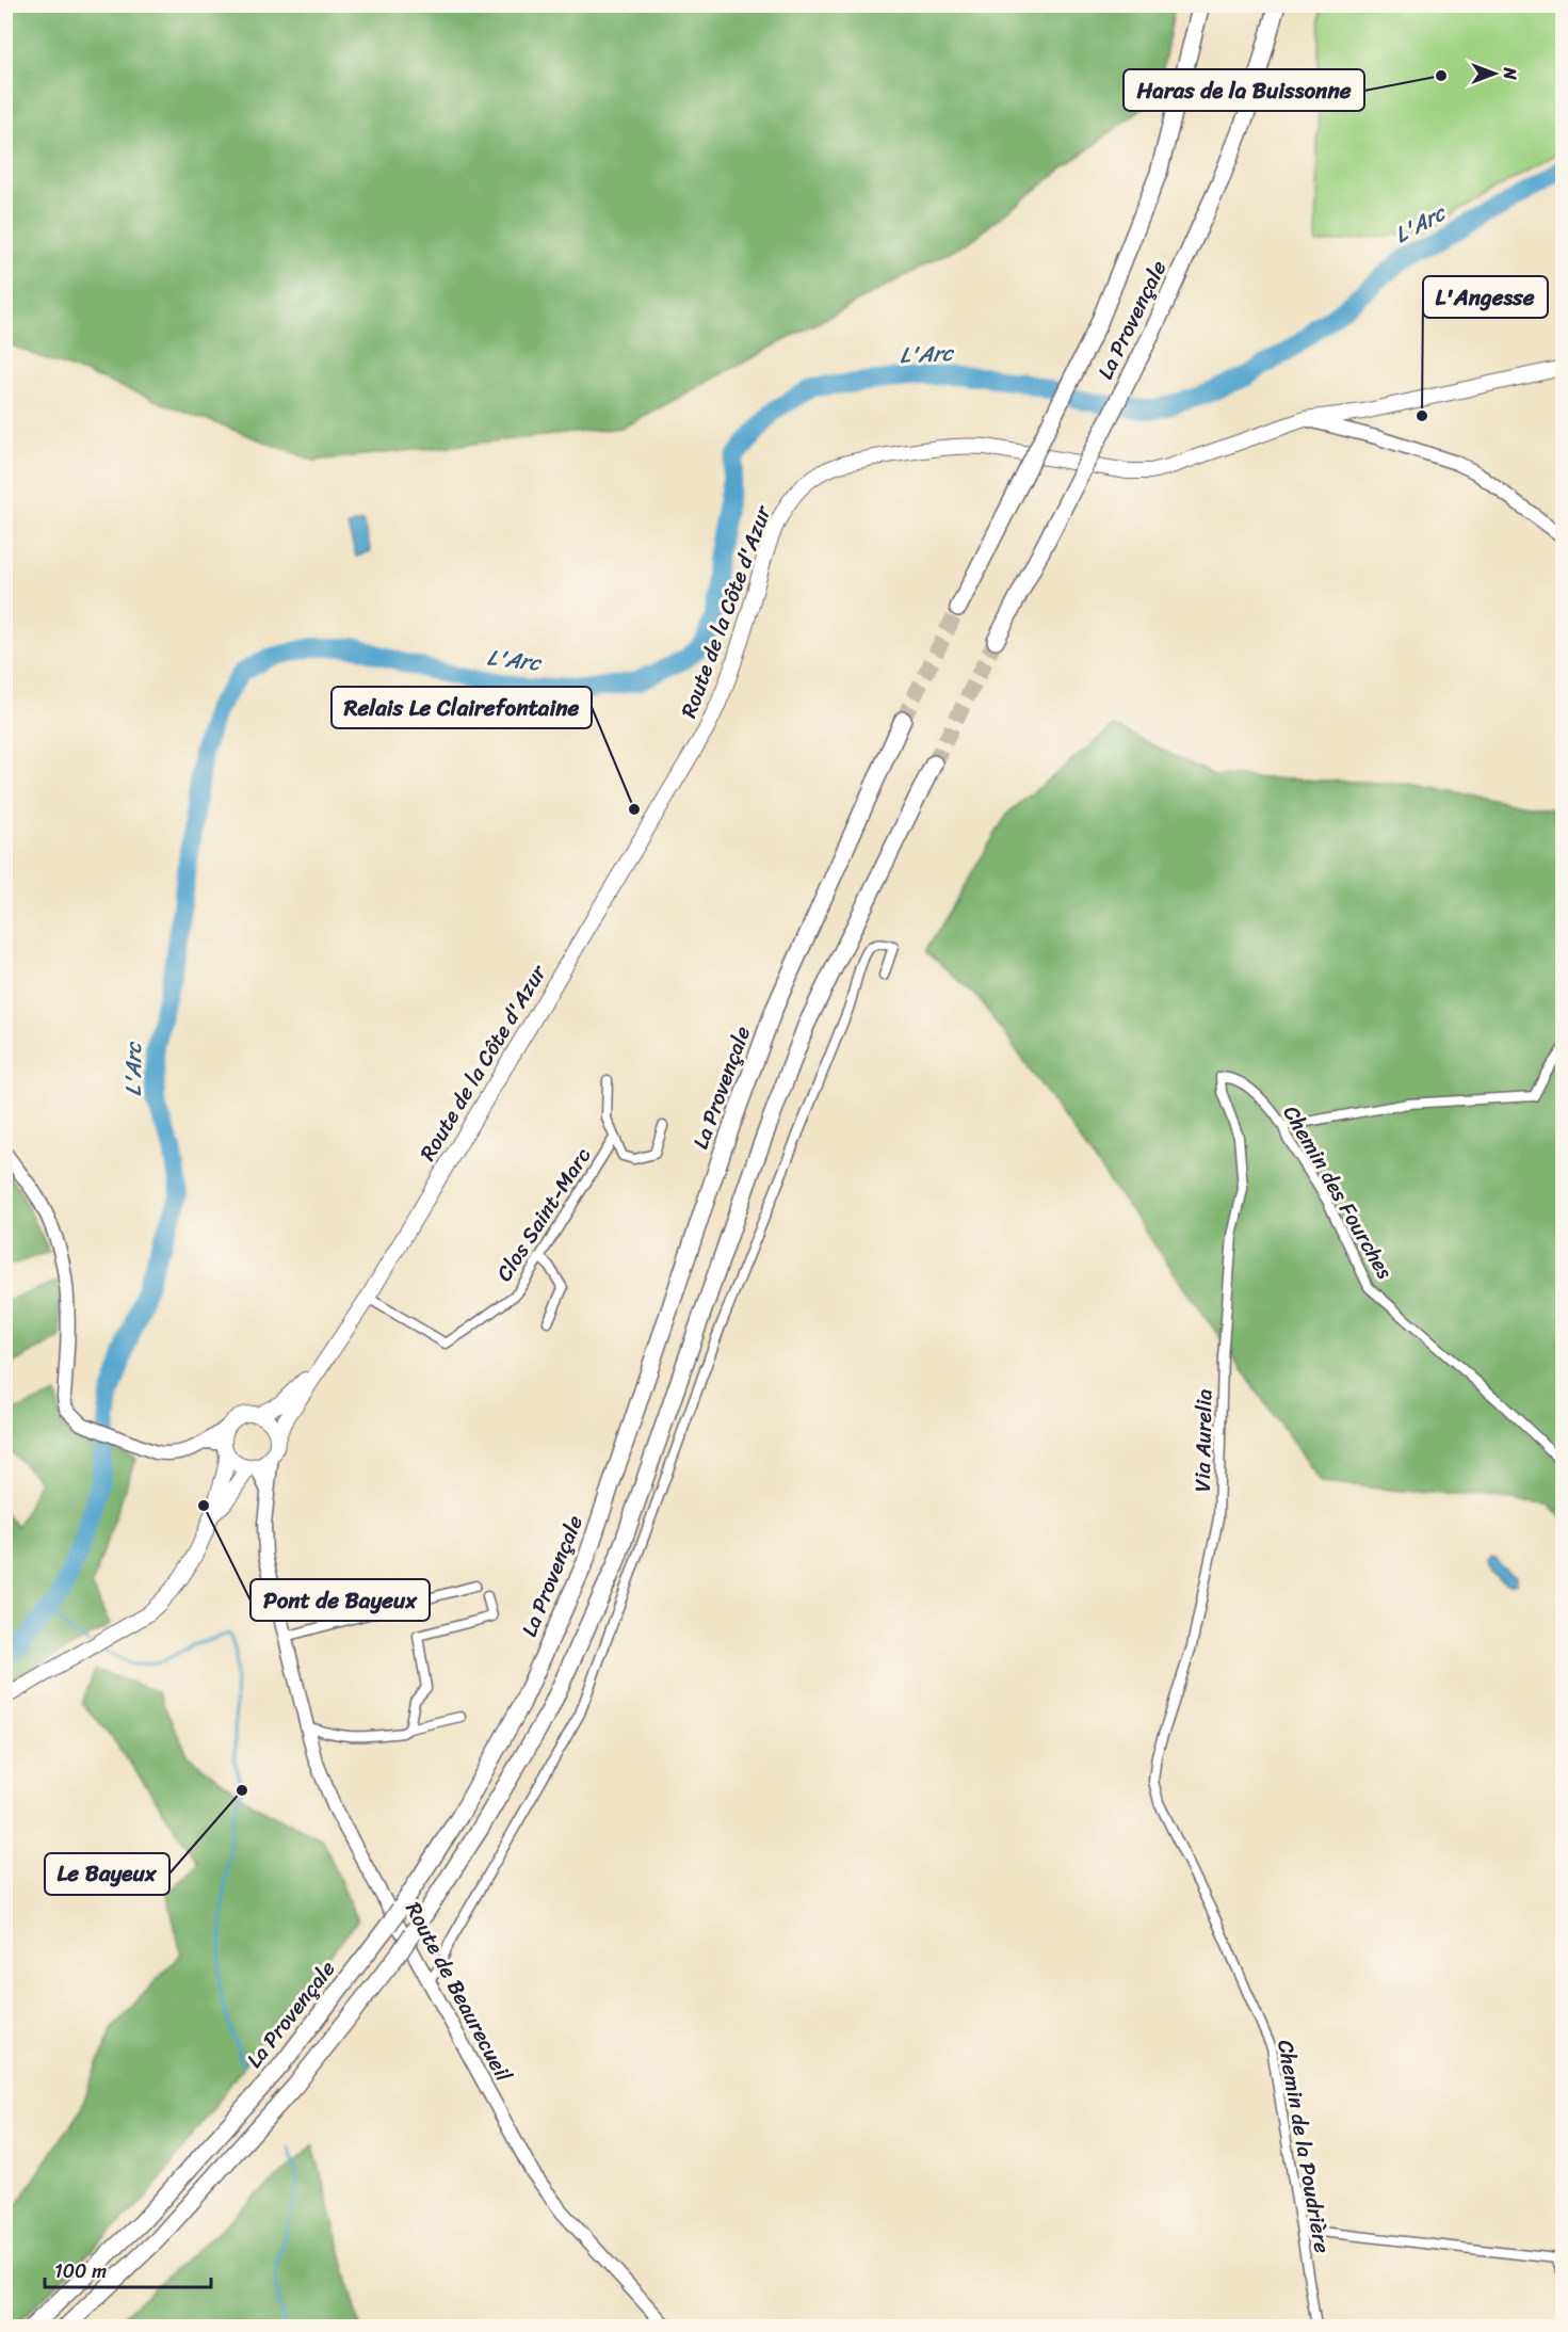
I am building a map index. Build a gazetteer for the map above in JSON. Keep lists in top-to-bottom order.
{
  "streets": {
    "highway": ["La Provençale"],
    "main road": ["Route de la Côte d'Azur"],
    "street": [
      "Chemin des Fourches",
      "Clos Saint-Marc",
      "Via Aurelia",
      "Route de Beaurecueil",
      "Chemin de la Poudrière"
    ]
  },
  "crossings": [
    ["Route de la Côte d'Azur", "Clos Saint-Marc"],
    ["Route de la Côte d'Azur", "Route de Beaurecueil"],
    ["Chemin des Fourches", "Via Aurelia"],
    ["Via Aurelia", "Chemin de la Poudrière"]
  ],
  "water": ["L'Arc"],
  "places": [
    "Haras de la Buissonne",
    "L'Angesse",
    "Relais Le Clairefontaine",
    "Pont de Bayeux",
    "Le Bayeux"
  ],
  "scale_bar": "100 m",
  "north": "right"
}
